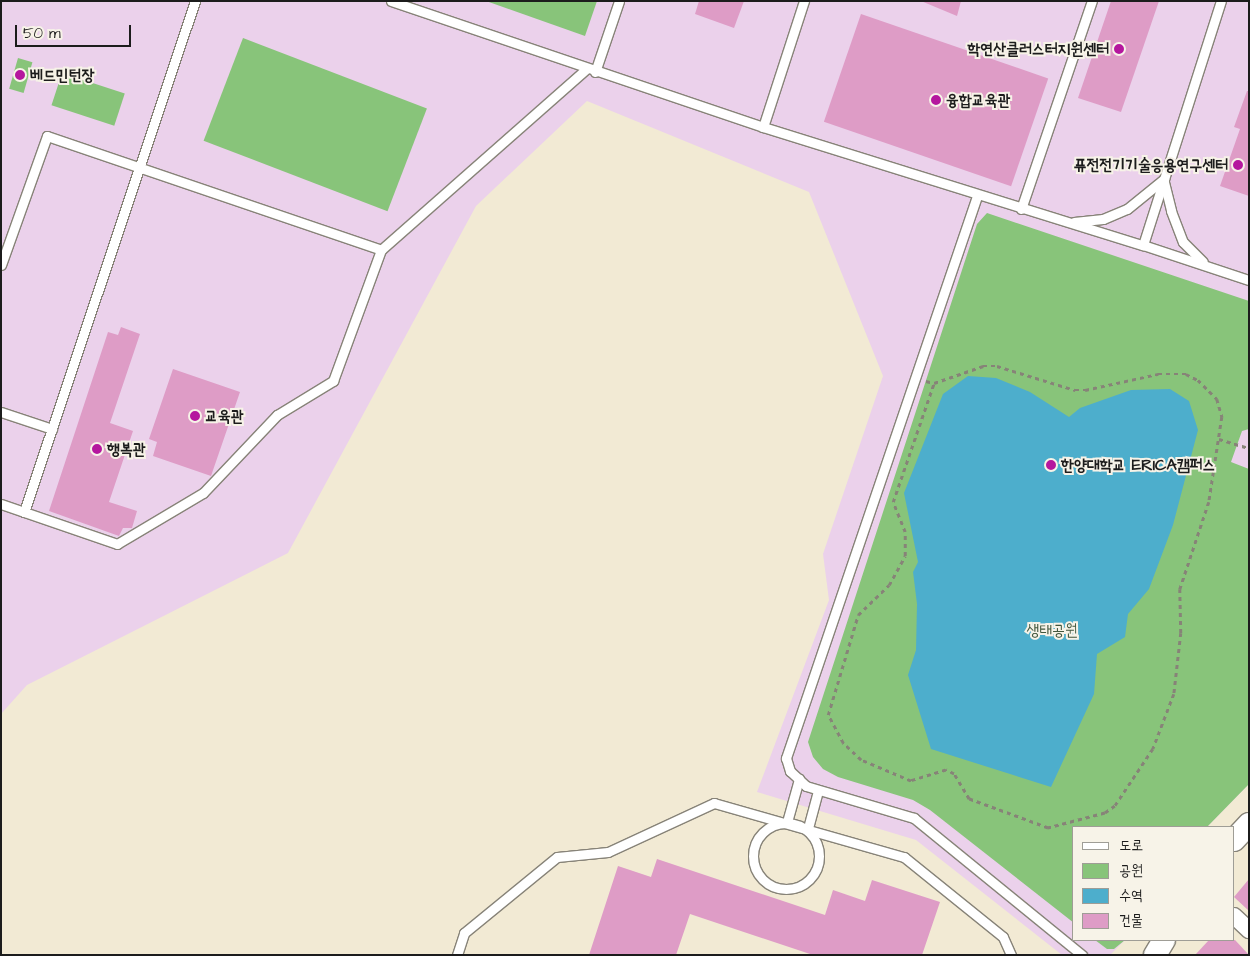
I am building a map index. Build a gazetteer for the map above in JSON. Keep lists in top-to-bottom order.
{
  "parks": ["생태공원"],
  "places": [
    "학연산클러스터지원센터",
    "베드민턴장",
    "융합교육관",
    "퓨전전기기술응용연구센터",
    "교육관",
    "행복관",
    "한양대학교 ERICA캠퍼스"
  ],
  "legend": [
    "도로",
    "공원",
    "수역",
    "건물"
  ],
  "scale_bar": "50 m"
}
